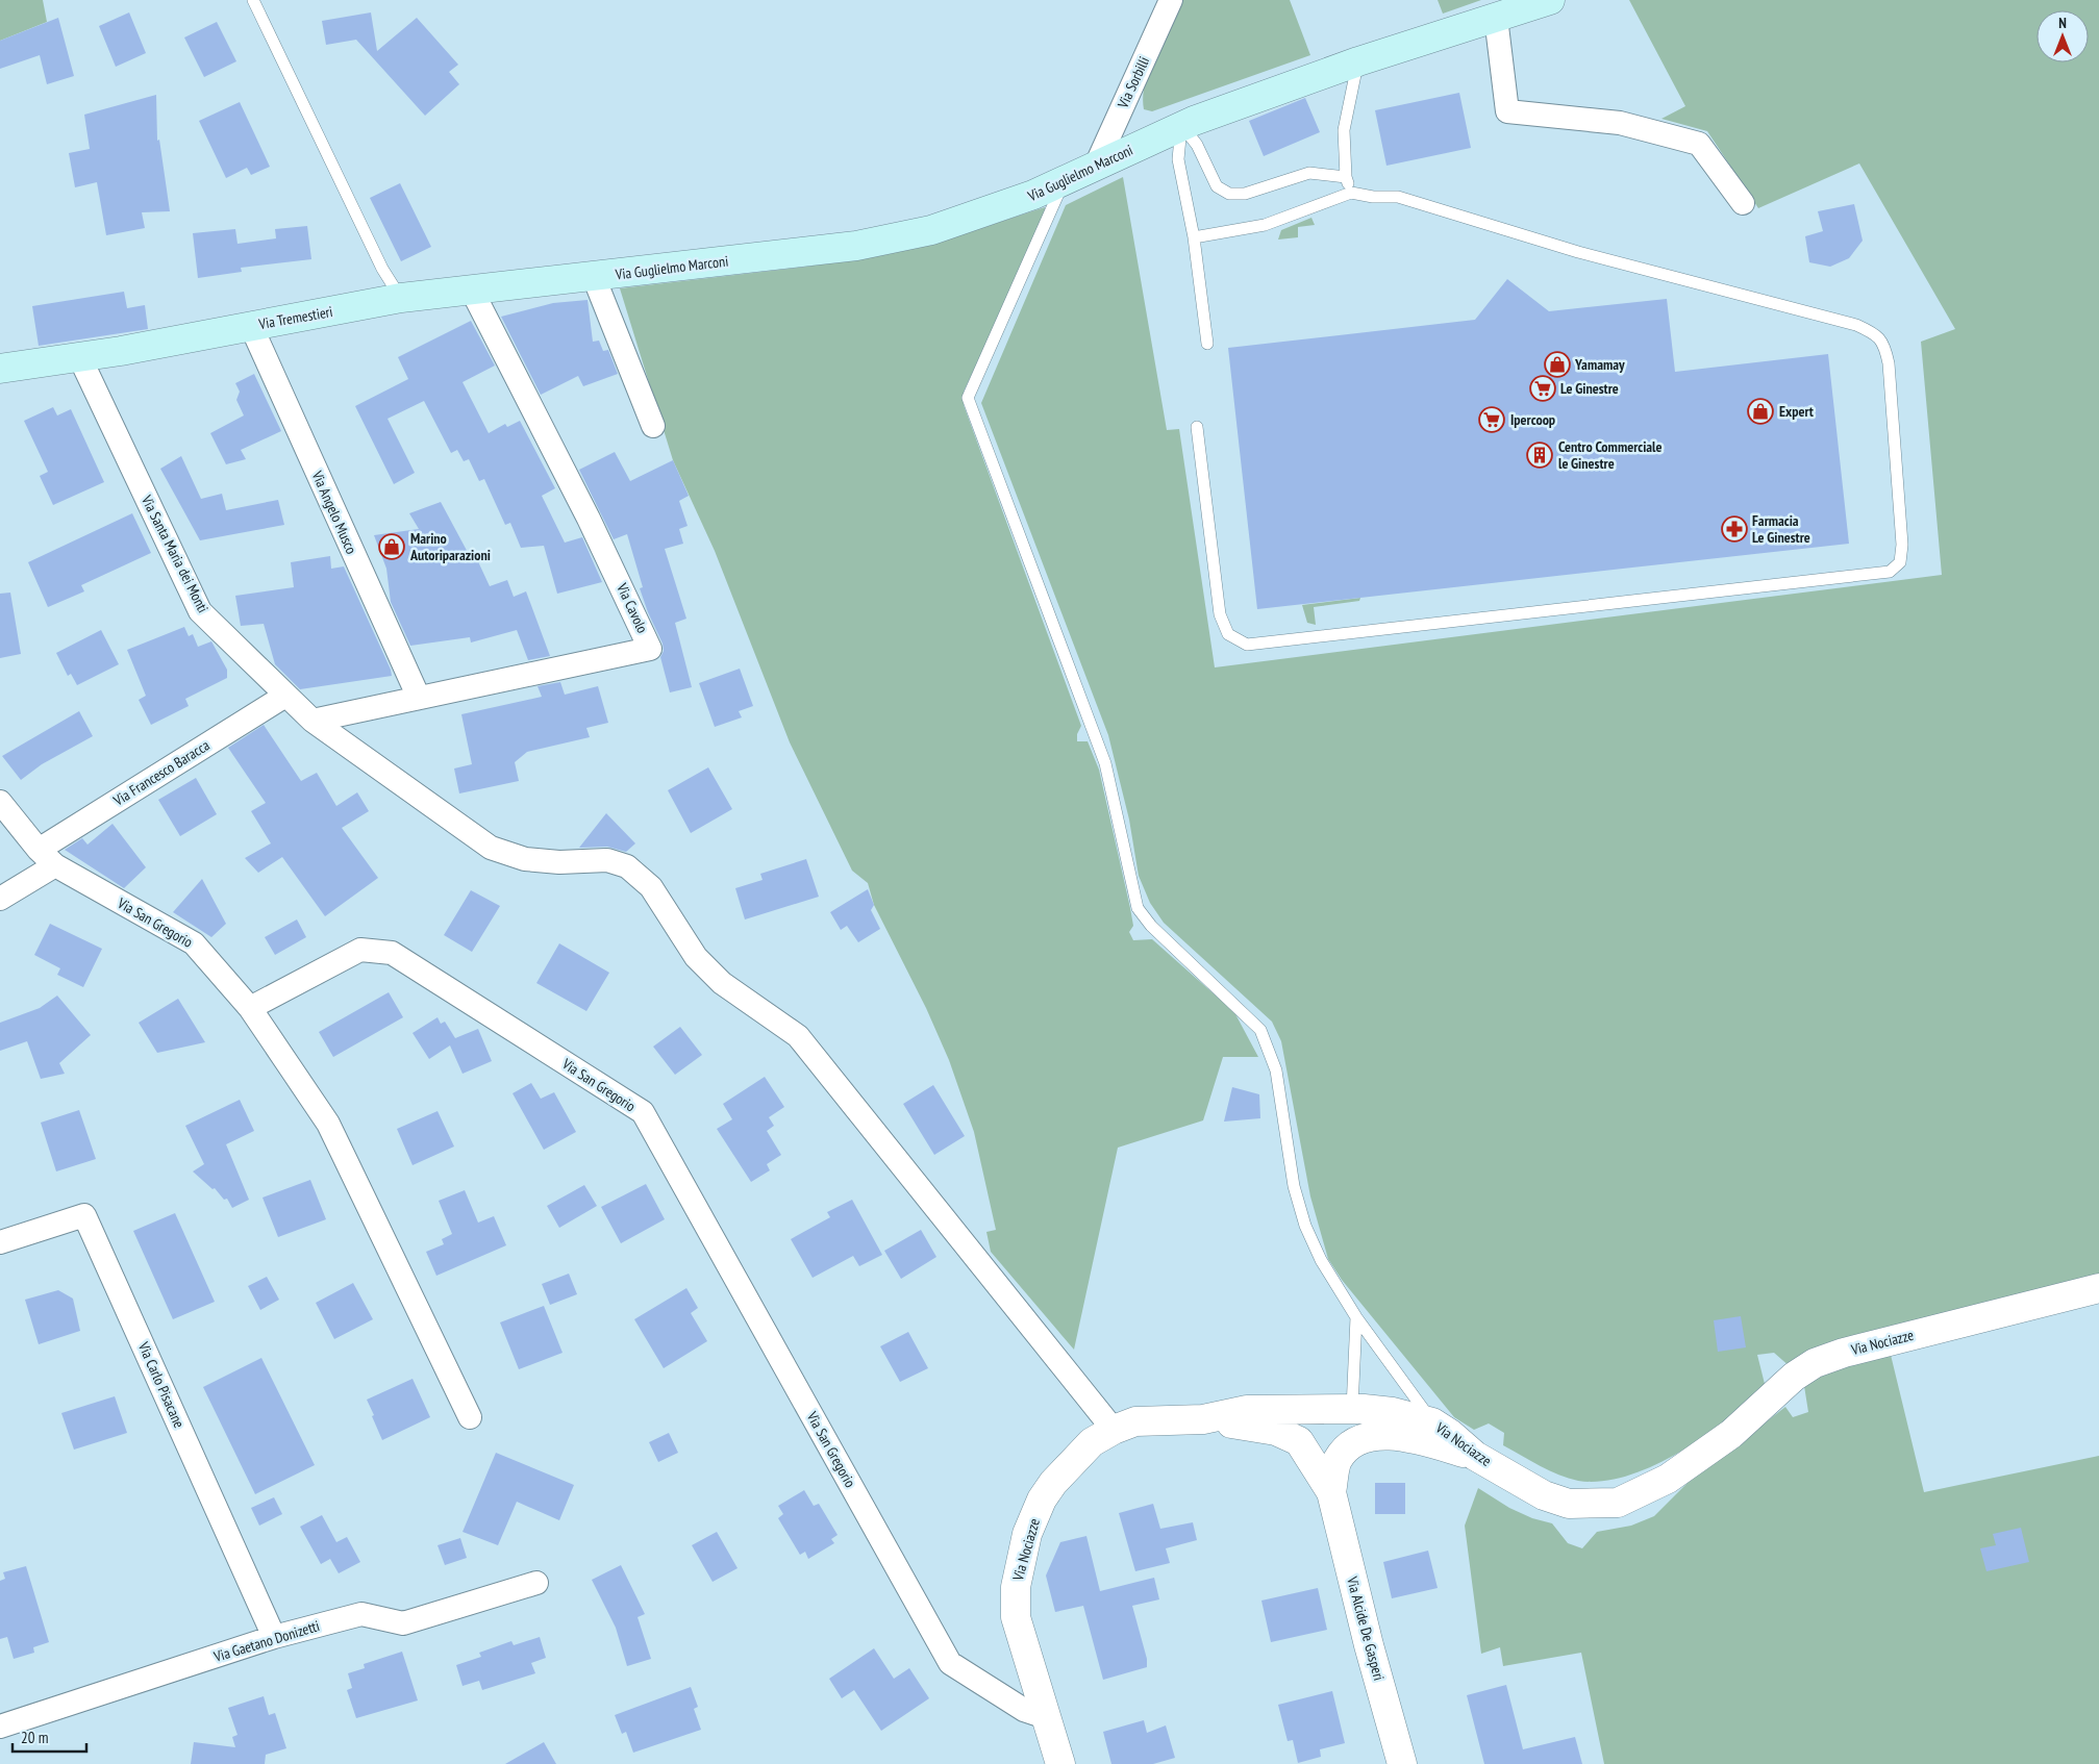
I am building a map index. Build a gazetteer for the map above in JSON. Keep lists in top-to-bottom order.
{
  "streets": {
    "main road": ["Via Guglielmo Marconi", "Via Tremestieri"],
    "street": [
      "Via Sorbilli",
      "Via Angelo Musco",
      "Via Santa Maria dei Monti",
      "Via Cavolo",
      "Via Francesco Baracca",
      "Via San Gregorio",
      "Via Nociazze",
      "Via Carlo Pisacane",
      "Via Alcide De Gasperi",
      "Via Gaetano Donizetti"
    ]
  },
  "crossings": [
    ["Via Sorbilli", "Via Guglielmo Marconi"],
    ["Via Guglielmo Marconi", "Via Tremestieri"],
    ["Via Tremestieri", "Via Angelo Musco"],
    ["Via Tremestieri", "Via Santa Maria dei Monti"],
    ["Via Tremestieri", "Via Cavolo"],
    ["Via Angelo Musco", "Via Cavolo"],
    ["Via Santa Maria dei Monti", "Via Cavolo"],
    ["Via Santa Maria dei Monti", "Via Francesco Baracca"],
    ["Via Santa Maria dei Monti", "Via Nociazze"],
    ["Via Francesco Baracca", "Via San Gregorio"],
    ["Via San Gregorio", "Via Nociazze"],
    ["Via Carlo Pisacane", "Via Gaetano Donizetti"]
  ],
  "places": {
    "shop": ["Yamamay", "Expert", "Marino Autoriparazioni"],
    "supermarket": ["Le Ginestre", "Ipercoop"],
    "building": ["Centro Commerciale le Ginestre"],
    "pharmacy": ["Farmacia Le Ginestre"]
  },
  "scale_bar": "20 m",
  "north": "top"
}
